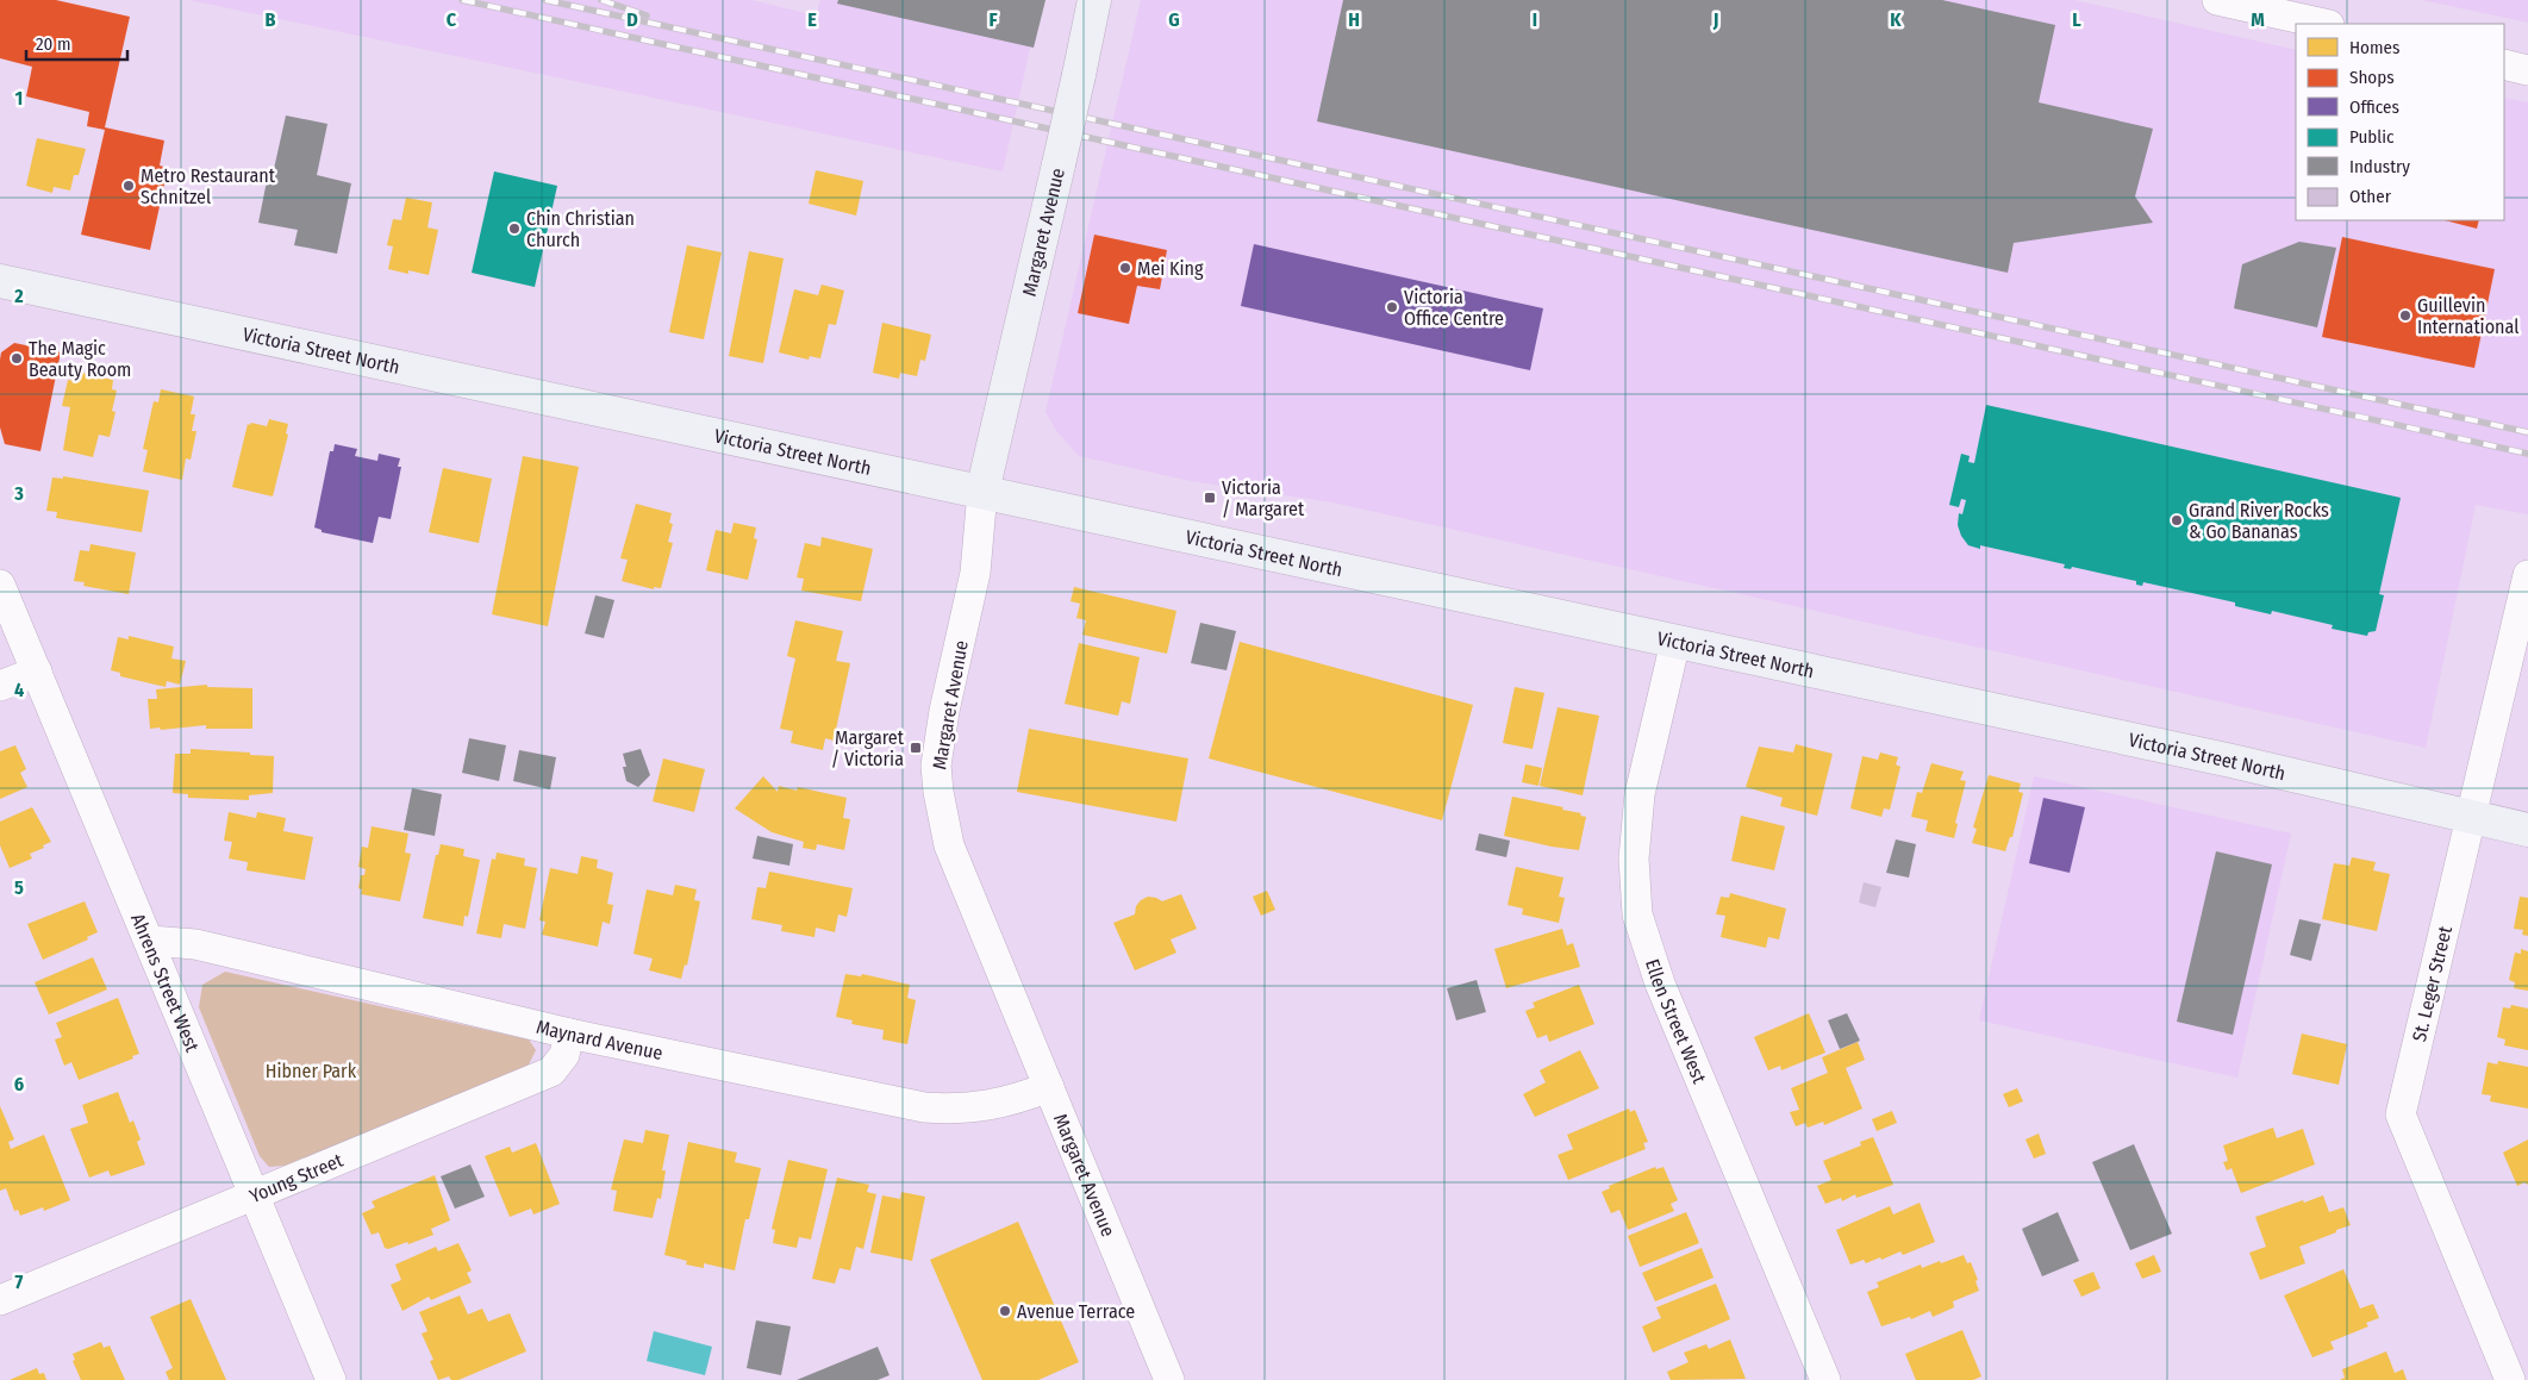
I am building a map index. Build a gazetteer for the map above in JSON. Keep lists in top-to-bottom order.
{
  "streets": {
    "main road": ["Margaret Avenue", "Victoria Street North"],
    "street": [
      "Ahrens Street West",
      "St. Leger Street",
      "Ellen Street West",
      "Maynard Avenue",
      "Young Street"
    ]
  },
  "crossings": [
    ["Margaret Avenue", "Victoria Street North"],
    ["Margaret Avenue", "Maynard Avenue"],
    ["Victoria Street North", "St. Leger Street"],
    ["Victoria Street North", "Ellen Street West"],
    ["Ahrens Street West", "Maynard Avenue"],
    ["Ahrens Street West", "Young Street"],
    ["Maynard Avenue", "Young Street"]
  ],
  "parks": ["Hibner Park"],
  "places": {
    "other": [
      "Metro Restaurant Schnitzel",
      "Chin Christian Church",
      "Mei King",
      "Victoria Office Centre",
      "Guillevin International",
      "The Magic Beauty Room",
      "Grand River Rocks & Go Bananas",
      "Avenue Terrace"
    ],
    "transit": ["Victoria / Margaret", "Margaret / Victoria"]
  },
  "legend": [
    "Homes",
    "Shops",
    "Offices",
    "Public",
    "Industry",
    "Other"
  ],
  "scale_bar": "20 m",
  "grid": {
    "columns": [
      "B",
      "C",
      "D",
      "E",
      "F",
      "G",
      "H",
      "I",
      "J",
      "K",
      "L",
      "M"
    ],
    "rows": [
      "1",
      "2",
      "3",
      "4",
      "5",
      "6",
      "7"
    ]
  }
}
